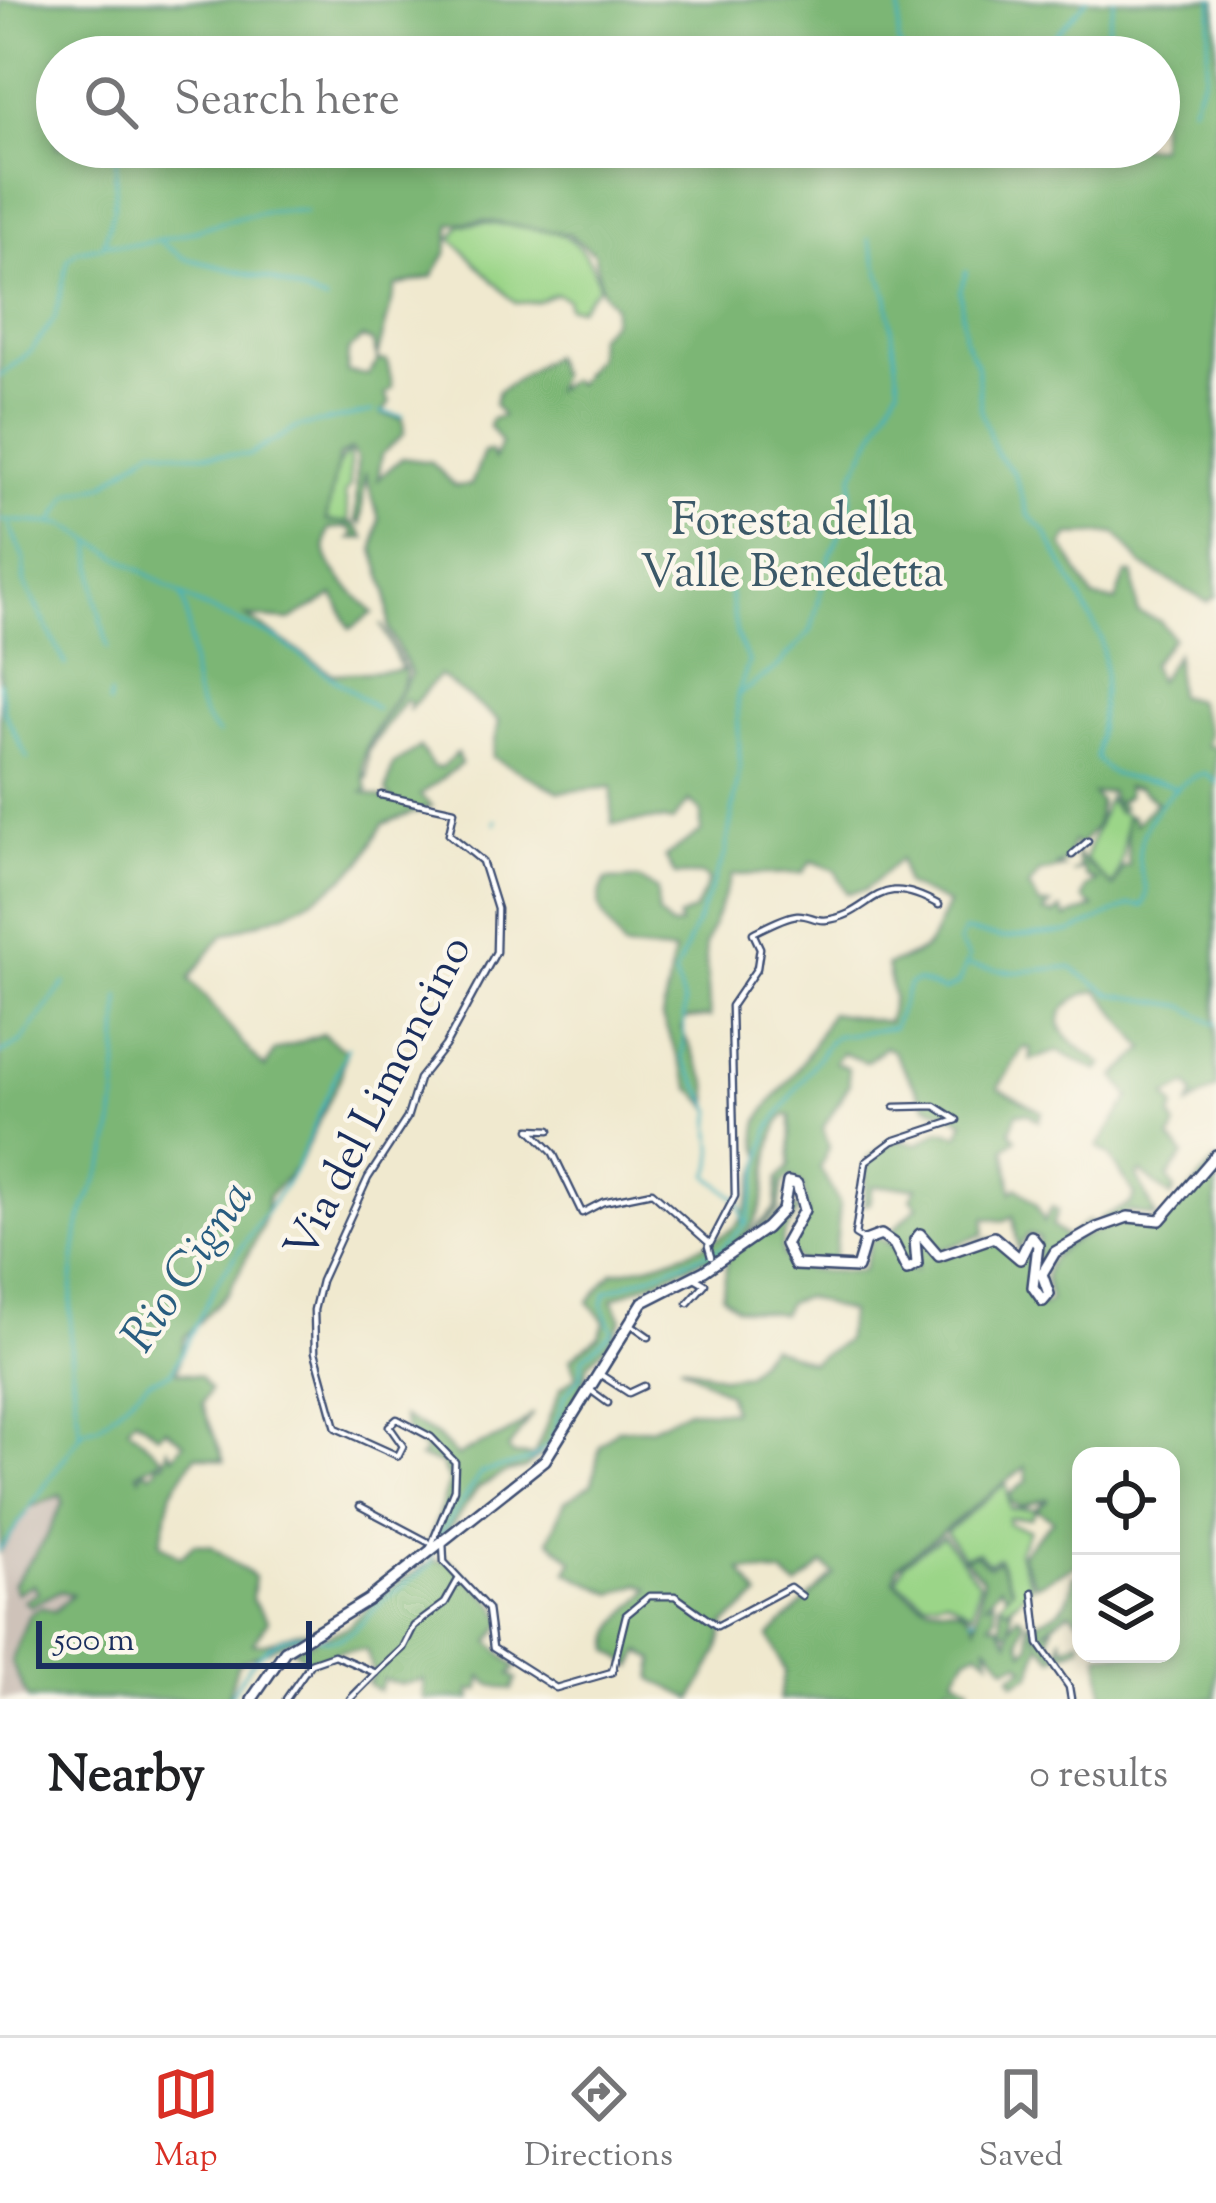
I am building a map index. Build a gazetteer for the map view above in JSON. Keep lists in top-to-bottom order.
{
  "streets": {
    "street": ["Via del Limoncino"]
  },
  "water": ["Rio Cigna"],
  "parks": ["Foresta della Valle Benedetta"],
  "scale_bar": "500 m",
  "page": {
    "search": "Search here",
    "scale": "500 m",
    "heading": ["Nearby", "0 results"],
    "nav": ["Map", "Directions", "Saved"]
  }
}
